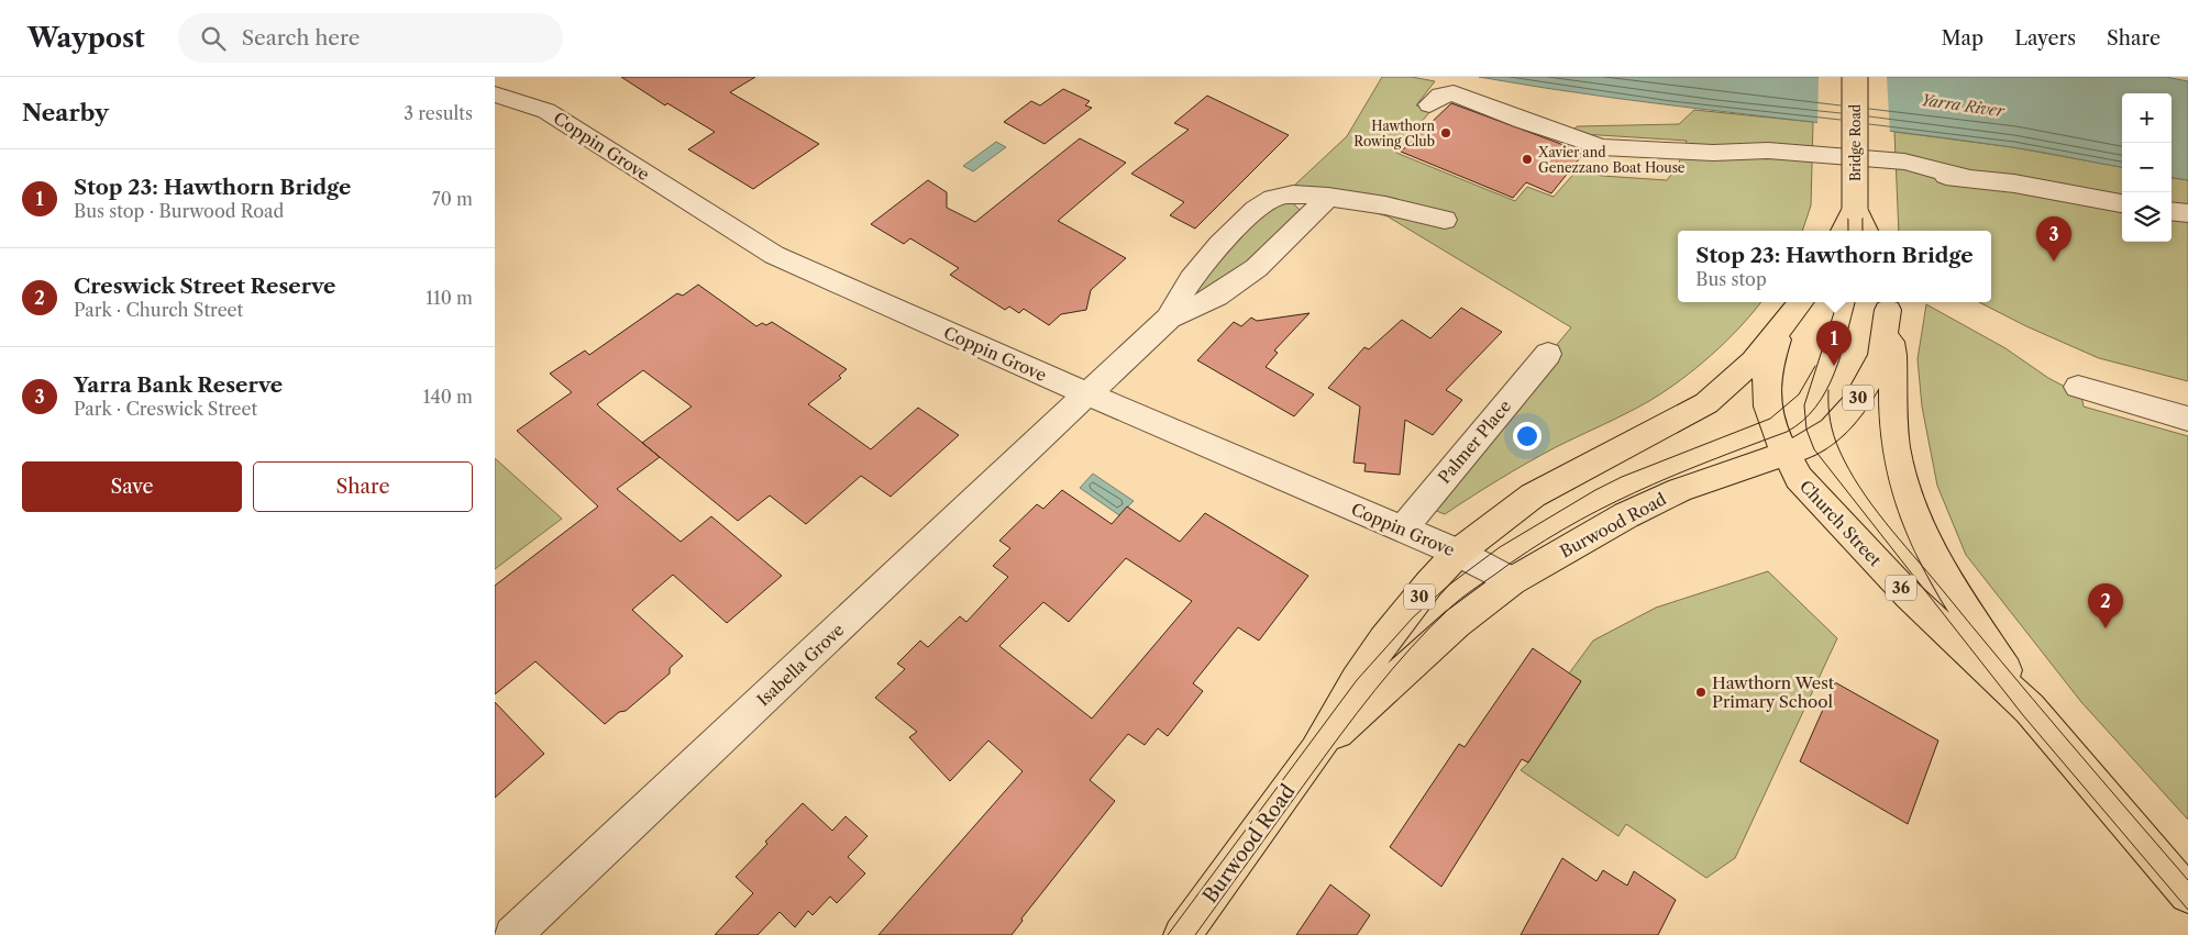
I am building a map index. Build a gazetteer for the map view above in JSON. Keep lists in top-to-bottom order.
{
  "streets": {
    "main road": [
      "Bridge Road",
      "30",
      "Church Street",
      "Burwood Road",
      "36"
    ],
    "street": ["Coppin Grove", "Palmer Place", "Isabella Grove"]
  },
  "crossings": [
    ["Coppin Grove", "Palmer Place"],
    ["Coppin Grove", "Burwood Road"],
    ["Coppin Grove", "Isabella Grove"],
    ["Church Street", "Burwood Road"]
  ],
  "water": ["Yarra River"],
  "places": ["Hawthorn Rowing Club", "Xavier and Genezzano Boat House", "Hawthorn West Primary School"],
  "page": {
    "header": "Waypost",
    "search": "Search here",
    "nav": ["Map", "Layers", "Share"],
    "heading": ["Nearby", "3 results"],
    "map_buttons": ["+", "−"],
    "list": [
      {
        "mark": "1",
        "name": "Stop 23: Hawthorn Bridge",
        "note": "Bus stop · Burwood Road",
        "value": "70 m"
      },
      {
        "mark": "2",
        "name": "Creswick Street Reserve",
        "note": "Park · Church Street",
        "value": "110 m"
      },
      {
        "mark": "3",
        "name": "Yarra Bank Reserve",
        "note": "Park · Creswick Street",
        "value": "140 m"
      }
    ],
    "pins": ["3", "1", "2"],
    "popup": ["Stop 23: Hawthorn Bridge", "Bus stop"],
    "buttons": ["Save", "Share"]
  }
}
